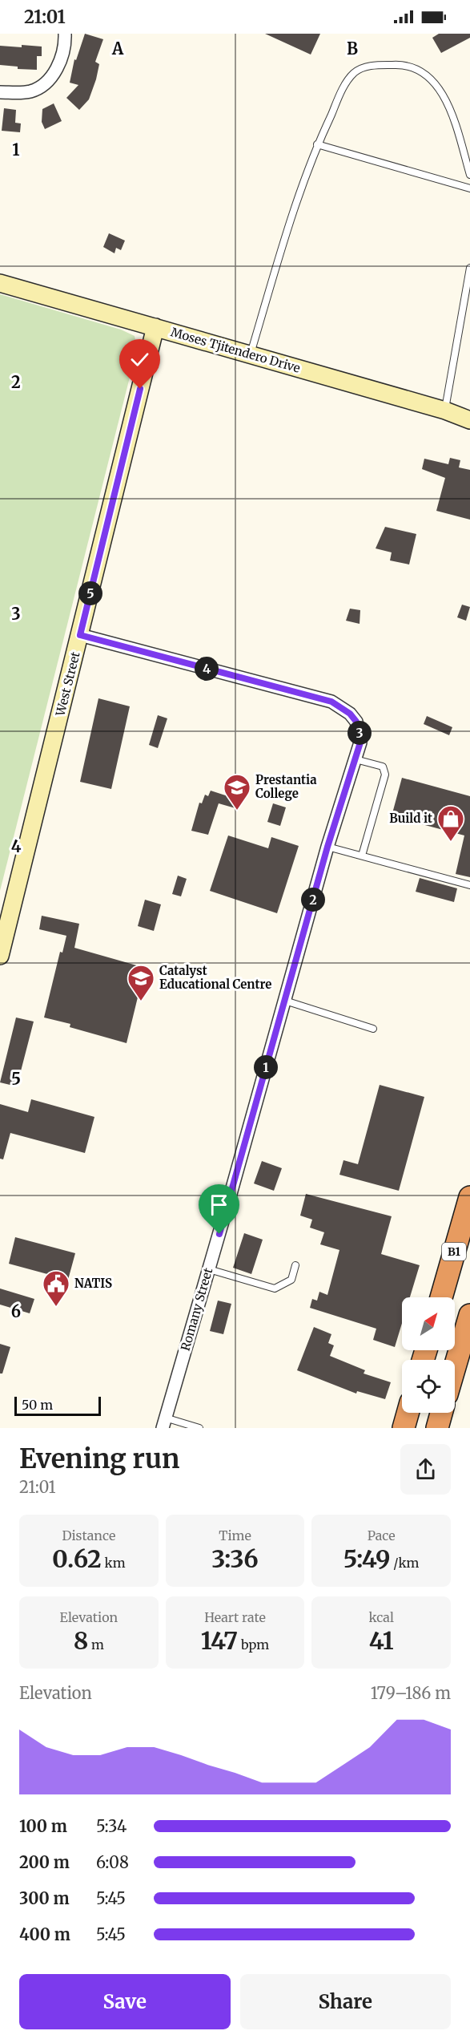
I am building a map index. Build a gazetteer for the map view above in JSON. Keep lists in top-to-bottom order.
{
  "streets": {
    "highway": ["B1"],
    "street": ["Moses Tjitendero Drive", "West Street", "Romany Street"]
  },
  "crossings": [
    ["Moses Tjitendero Drive", "West Street"],
    ["West Street", "Romany Street"]
  ],
  "places": {
    "school or university": ["Prestantia College", "Catalyst Educational Centre"],
    "shop": ["Build it"],
    "public building": ["NATIS"]
  },
  "scale_bar": "50 m",
  "north": "top right",
  "page": {
    "status": "21:01",
    "pins": [
      "5",
      "4",
      "3",
      "2",
      "1"
    ],
    "scale": "50 m",
    "heading": ["Evening run", "21:01"],
    "stats": [
      ["Distance", "0.62 km"],
      ["Time", "3:36"],
      ["Pace", "5:49 /km"],
      ["Elevation", "8 m"],
      ["Heart rate", "147 bpm"],
      ["kcal", "41"]
    ],
    "chart": ["Elevation", "179–186 m"],
    "list": [
      {
        "name": "100 m",
        "note": "5:34"
      },
      {
        "name": "200 m",
        "note": "6:08"
      },
      {
        "name": "300 m",
        "note": "5:45"
      },
      {
        "name": "400 m",
        "note": "5:45"
      }
    ],
    "buttons": ["Save", "Share"]
  },
  "grid": {
    "columns": ["A", "B"],
    "rows": [
      "1",
      "2",
      "3",
      "4",
      "5",
      "6"
    ]
  }
}
